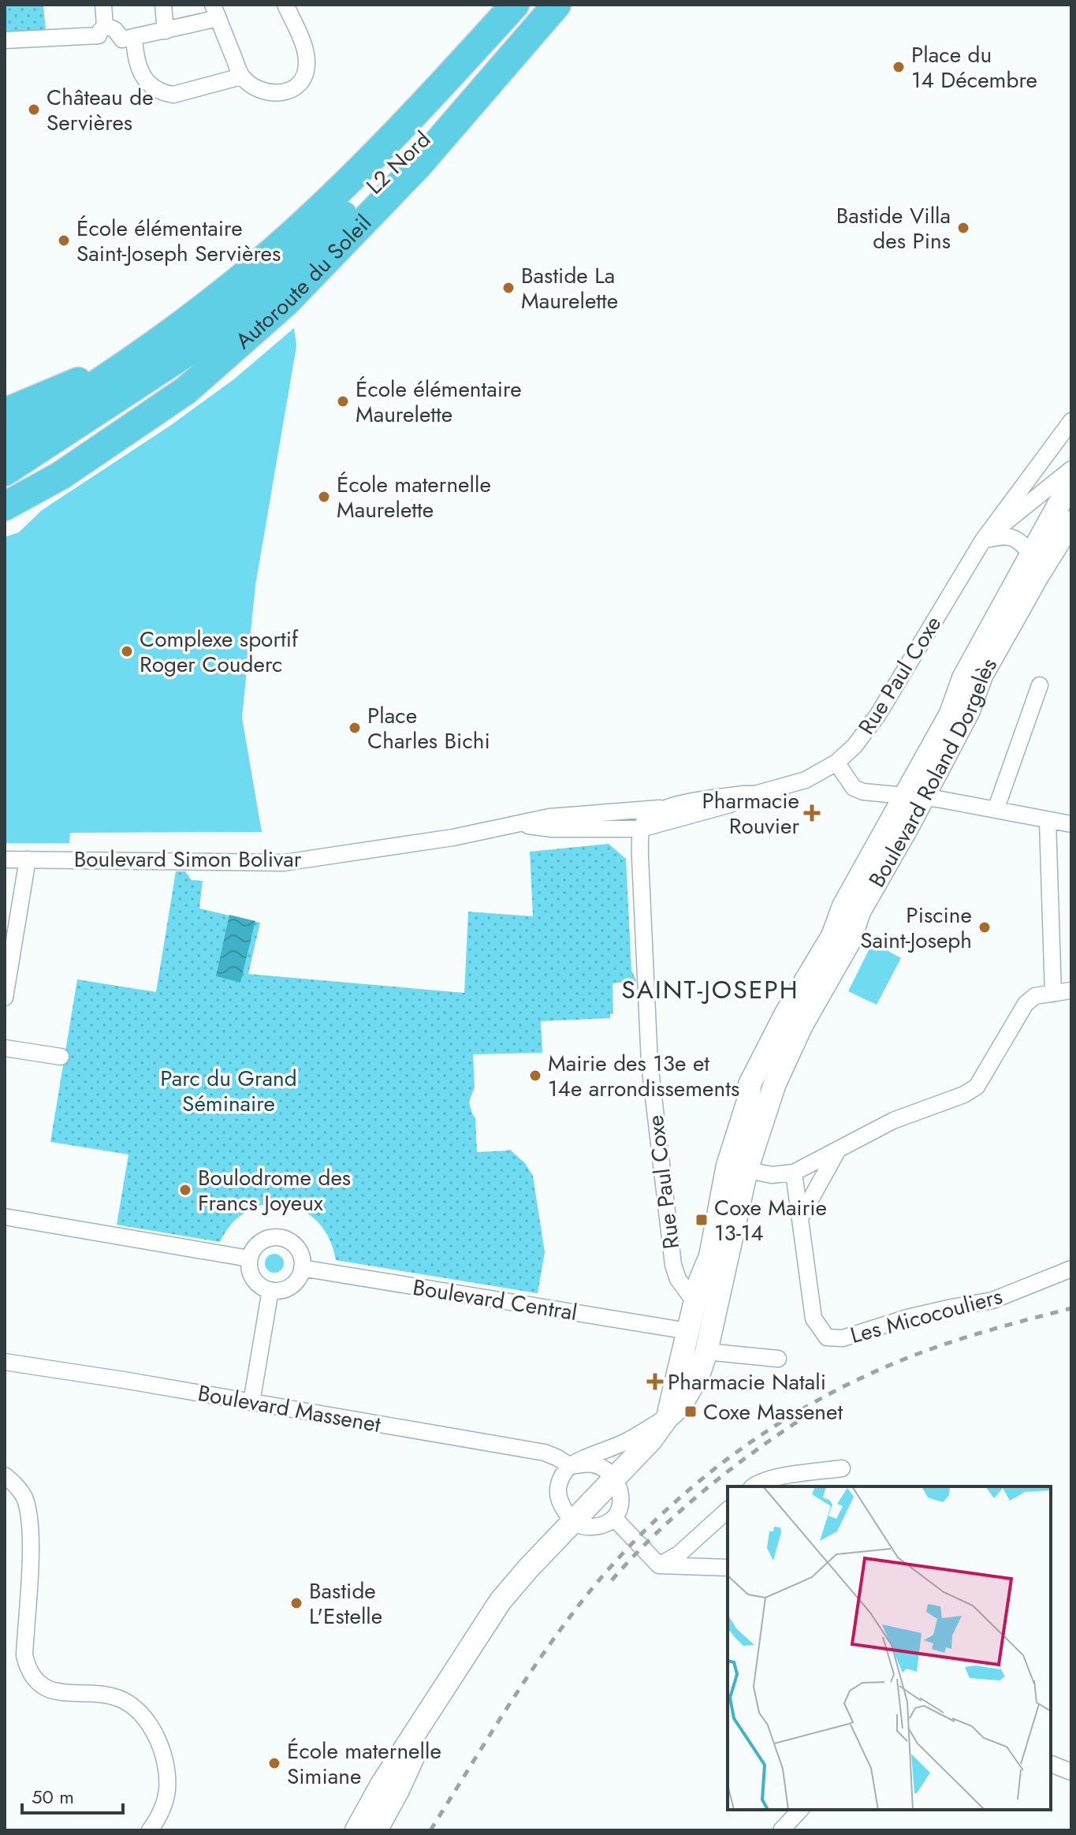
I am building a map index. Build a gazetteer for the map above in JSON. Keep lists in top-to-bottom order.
{
  "streets": {
    "highway": ["L2 Nord", "Autoroute du Soleil"],
    "main road": ["Boulevard Roland Dorgelès"],
    "street": [
      "Rue Paul Coxe",
      "Boulevard Simon Bolivar",
      "Boulevard Central",
      "Les Micocouliers",
      "Boulevard Massenet"
    ]
  },
  "crossings": [
    ["L2 Nord", "Autoroute du Soleil"],
    ["Rue Paul Coxe", "Boulevard Roland Dorgelès"],
    ["Rue Paul Coxe", "Boulevard Simon Bolivar"],
    ["Boulevard Roland Dorgelès", "Boulevard Central"]
  ],
  "districts": ["SAINT-JOSEPH"],
  "parks": ["Parc du Grand Séminaire"],
  "places": {
    "other": [
      "Place du 14 Décembre",
      "Château de Servières",
      "Bastide Villa des Pins",
      "École élémentaire Saint-Joseph Servières",
      "Bastide La Maurelette",
      "École élémentaire Maurelette",
      "École maternelle Maurelette",
      "Complexe sportif Roger Couderc",
      "Place Charles Bichi",
      "Piscine Saint-Joseph",
      "Mairie des 13e et 14e arrondissements",
      "Boulodrome des Francs Joyeux",
      "Bastide L'Estelle",
      "École maternelle Simiane"
    ],
    "health": ["Pharmacie Rouvier", "Pharmacie Natali"],
    "transit": ["Coxe Mairie 13-14", "Coxe Massenet"]
  },
  "scale_bar": "50 m"
}
